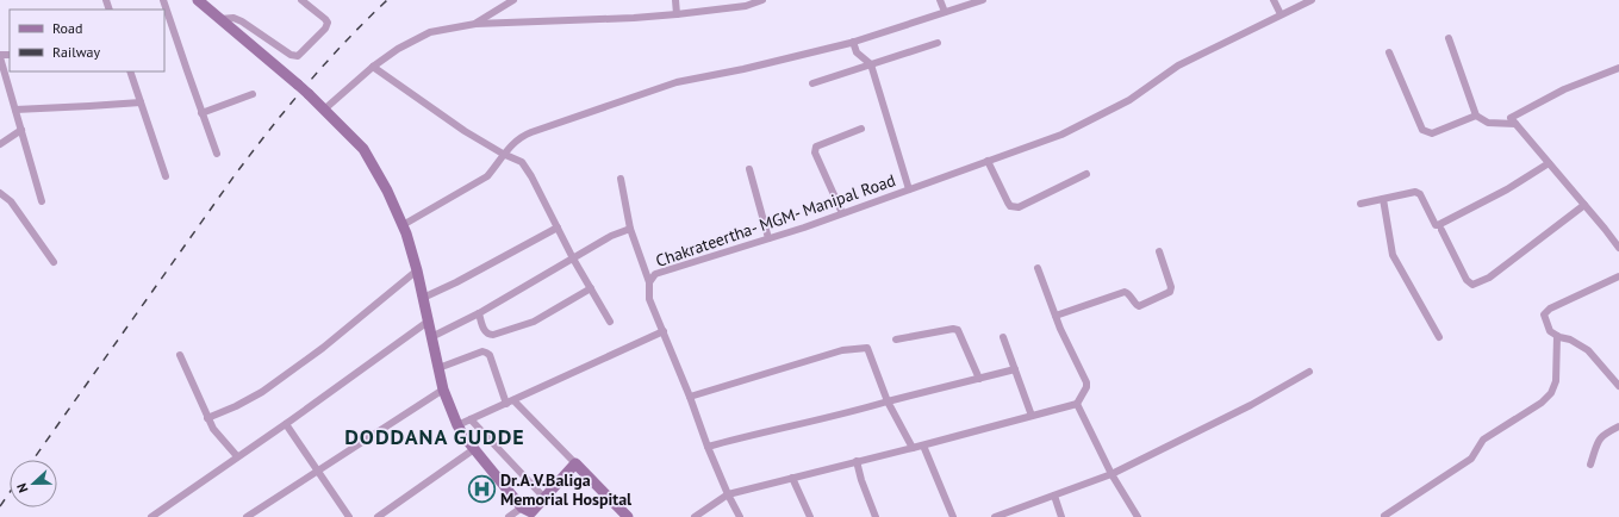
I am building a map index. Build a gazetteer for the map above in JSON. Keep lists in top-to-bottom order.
{
  "streets": {
    "street": ["Chakrateertha- MGM- Manipal Road"]
  },
  "districts": ["DODDANA GUDDE"],
  "places": {
    "hospital": ["Dr.A.V.Baliga Memorial Hospital"]
  },
  "legend": ["Road", "Railway"],
  "north": "left"
}
